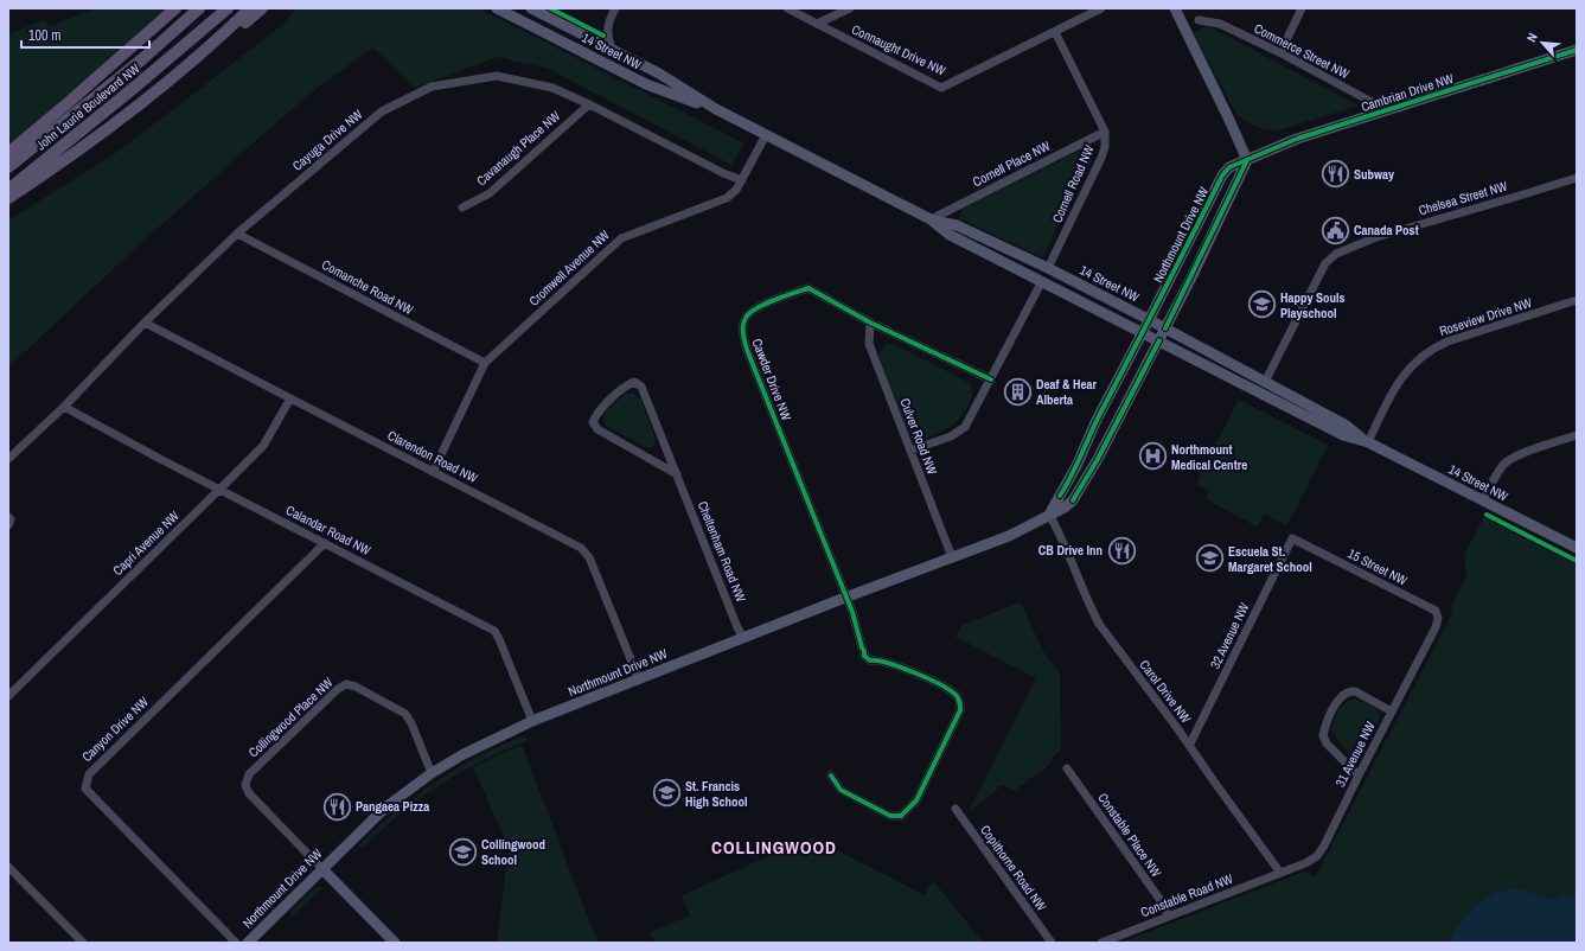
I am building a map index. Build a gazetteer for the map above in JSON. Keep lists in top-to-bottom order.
{
  "streets": {
    "main road": ["John Laurie Boulevard NW"],
    "street": [
      "Connaught Drive NW",
      "14 Street NW",
      "Commerce Street NW",
      "Cambrian Drive NW",
      "Cayuga Drive NW",
      "Cavanaugh Place NW",
      "Cornell Place NW",
      "Cornell Road NW",
      "Chelsea Street NW",
      "Northmount Drive NW",
      "Cromwell Avenue NW",
      "Comanche Road NW",
      "Roseview Drive NW",
      "Cawder Drive NW",
      "Culver Road NW",
      "Clarendon Road NW",
      "Calandar Road NW",
      "Capri Avenue NW",
      "Cheltenham Road NW",
      "15 Street NW",
      "32 Avenue NW",
      "Carol Drive NW",
      "Collingwood Place NW",
      "Canyon Drive NW",
      "31 Avenue NW",
      "Constable Place NW",
      "Copithorne Road NW",
      "Constable Road NW"
    ]
  },
  "crossings": [
    ["Connaught Drive NW", "Cornell Road NW"],
    ["14 Street NW", "Cornell Place NW"],
    ["14 Street NW", "Cornell Road NW"],
    ["14 Street NW", "Chelsea Street NW"],
    ["14 Street NW", "Northmount Drive NW"],
    ["14 Street NW", "Cromwell Avenue NW"],
    ["14 Street NW", "Roseview Drive NW"],
    ["Commerce Street NW", "Cambrian Drive NW"],
    ["Cambrian Drive NW", "Northmount Drive NW"],
    ["Cayuga Drive NW", "Cavanaugh Place NW"],
    ["Cayuga Drive NW", "Cromwell Avenue NW"],
    ["Cayuga Drive NW", "Comanche Road NW"],
    ["Cayuga Drive NW", "Clarendon Road NW"],
    ["Cayuga Drive NW", "Calandar Road NW"],
    ["Cornell Place NW", "Cornell Road NW"],
    ["Northmount Drive NW", "Cawder Drive NW"],
    ["Northmount Drive NW", "Culver Road NW"],
    ["Northmount Drive NW", "Clarendon Road NW"],
    ["Northmount Drive NW", "Calandar Road NW"],
    ["Northmount Drive NW", "Cheltenham Road NW"],
    ["Northmount Drive NW", "Carol Drive NW"],
    ["Northmount Drive NW", "Collingwood Place NW"],
    ["Cromwell Avenue NW", "Comanche Road NW"],
    ["Cromwell Avenue NW", "Clarendon Road NW"],
    ["Cawder Drive NW", "Culver Road NW"],
    ["Clarendon Road NW", "Capri Avenue NW"],
    ["Calandar Road NW", "Capri Avenue NW"],
    ["Calandar Road NW", "Canyon Drive NW"],
    ["15 Street NW", "32 Avenue NW"],
    ["15 Street NW", "31 Avenue NW"],
    ["32 Avenue NW", "Carol Drive NW"],
    ["Carol Drive NW", "31 Avenue NW"],
    ["Carol Drive NW", "Constable Road NW"],
    ["31 Avenue NW", "Constable Road NW"],
    ["Constable Place NW", "Constable Road NW"]
  ],
  "districts": ["COLLINGWOOD"],
  "places": {
    "restaurant": ["Subway", "CB Drive Inn", "Pangaea Pizza"],
    "public building": ["Canada Post"],
    "school or university": [
      "Happy Souls Playschool",
      "Escuela St. Margaret School",
      "St. Francis High School",
      "Collingwood School"
    ],
    "building": ["Deaf & Hear Alberta"],
    "hospital": ["Northmount Medical Centre"]
  },
  "scale_bar": "100 m",
  "north": "top left"
}
